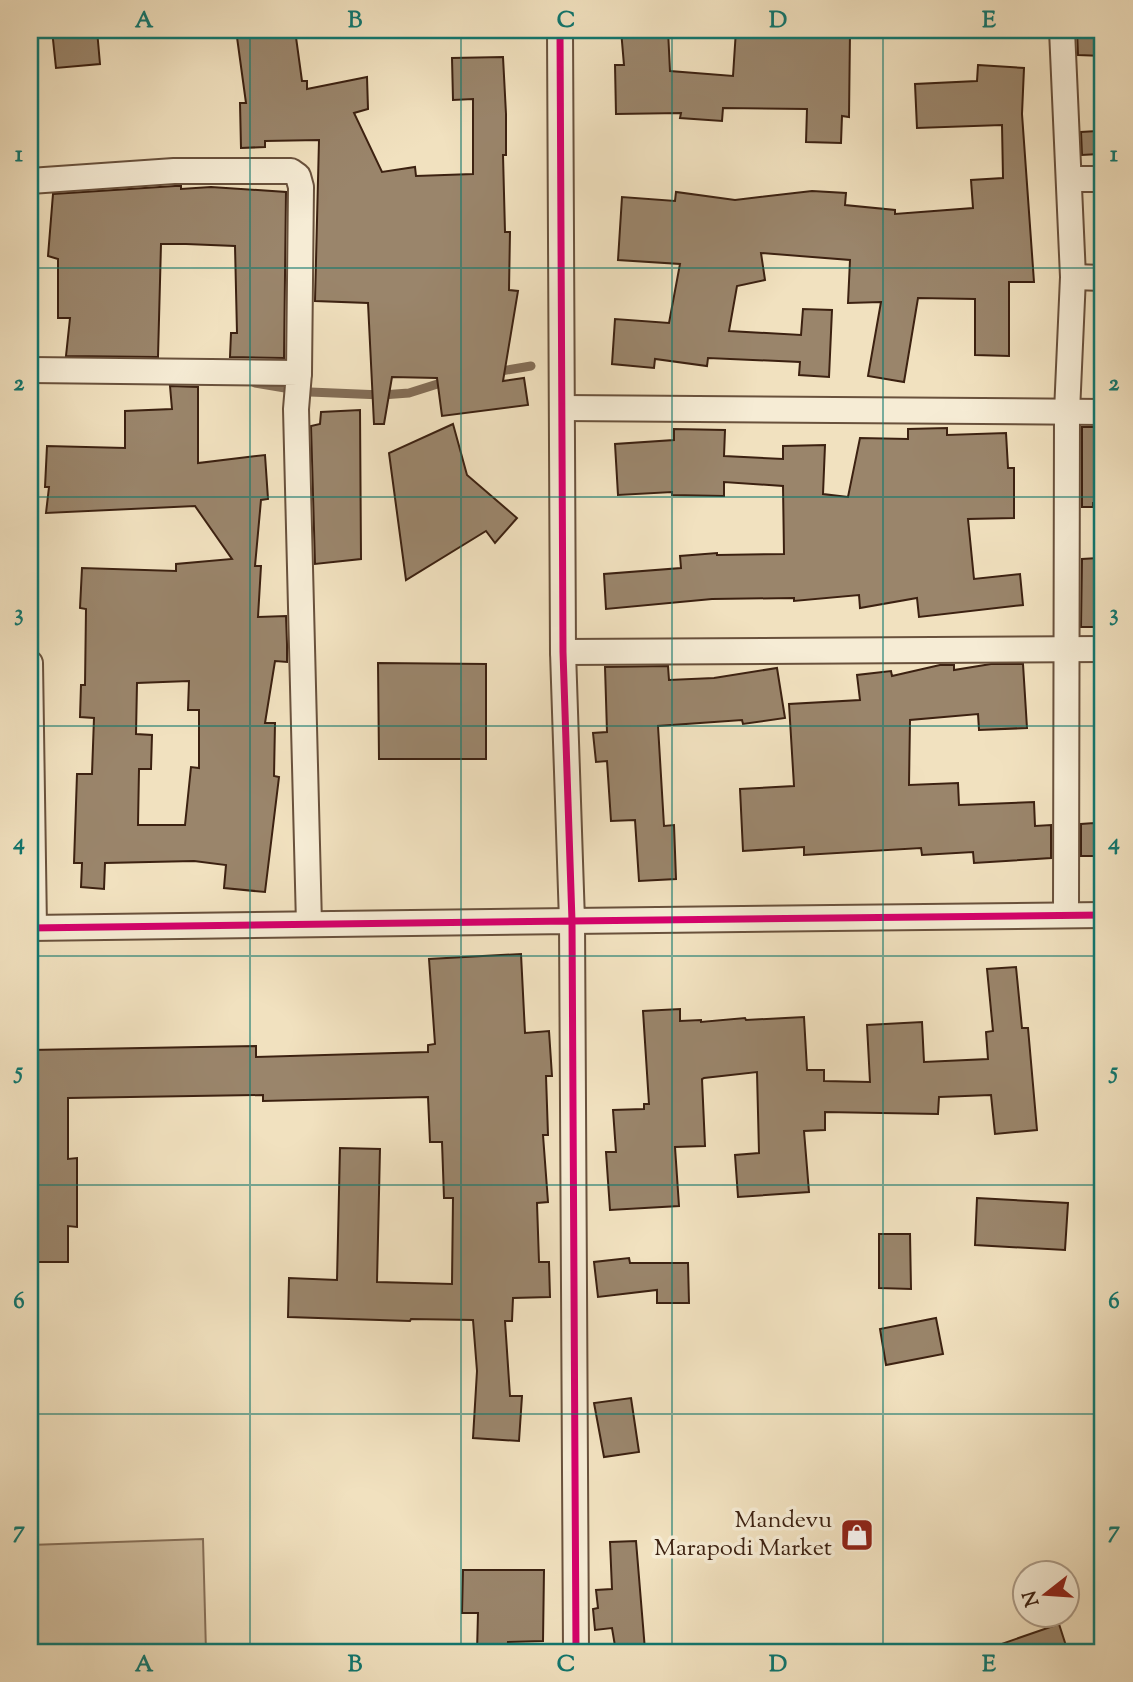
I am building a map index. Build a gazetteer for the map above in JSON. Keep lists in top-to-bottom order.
{
  "places": {
    "shop": ["Mandevu Marapodi Market"]
  },
  "north": "left",
  "grid": {
    "columns": [
      "A",
      "B",
      "C",
      "D",
      "E"
    ],
    "rows": [
      "1",
      "2",
      "3",
      "4",
      "5",
      "6",
      "7"
    ]
  }
}
